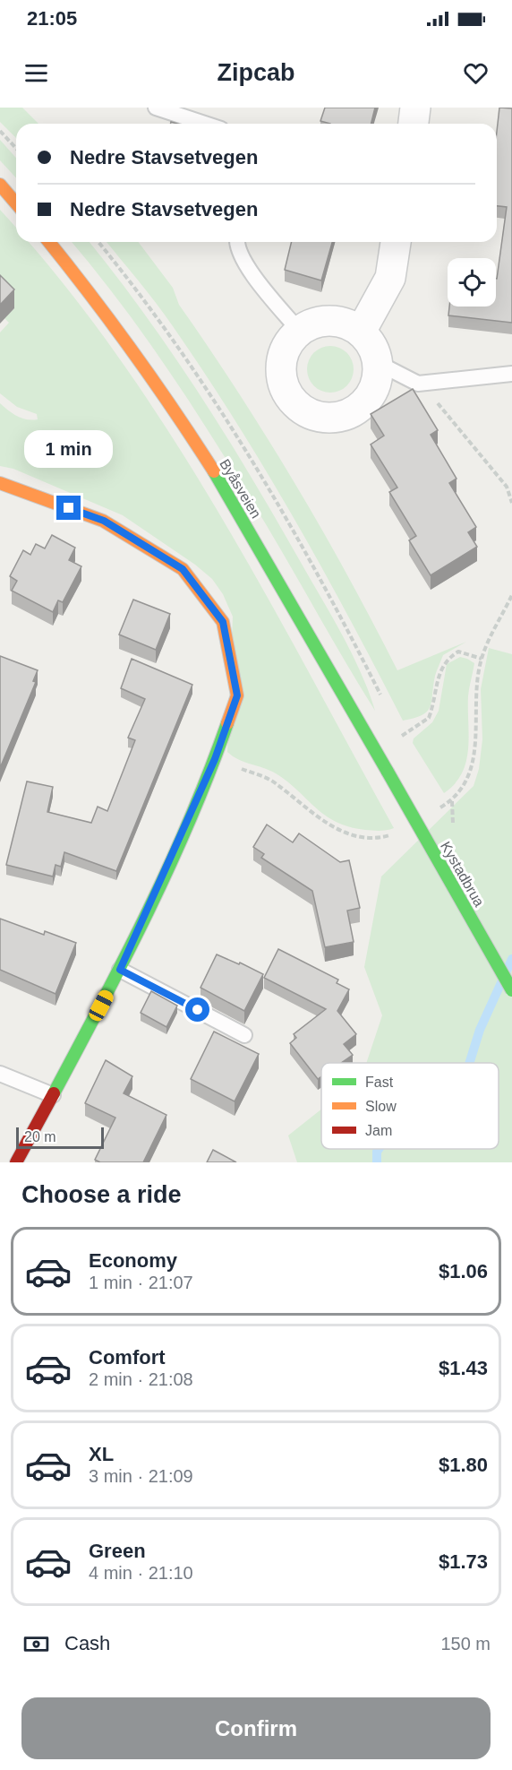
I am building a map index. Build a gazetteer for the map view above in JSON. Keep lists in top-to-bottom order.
{
  "streets": {
    "main road": ["Byåsveien", "Kystadbrua"]
  },
  "crossings": [
    ["Byåsveien", "Kystadbrua"]
  ],
  "legend": ["Fast", "Slow", "Jam"],
  "scale_bar": "20 m",
  "page": {
    "status": "21:05",
    "header": "Zipcab",
    "banner": ["Nedre Stavsetvegen", "Nedre Stavsetvegen"],
    "bubble": "1 min",
    "scale": "20 m",
    "heading": "Choose a ride",
    "list": [
      {
        "name": "Economy",
        "note": "1 min · 21:07",
        "value": "$1.06"
      },
      {
        "name": "Comfort",
        "note": "2 min · 21:08",
        "value": "$1.43"
      },
      {
        "name": "XL",
        "note": "3 min · 21:09",
        "value": "$1.80"
      },
      {
        "name": "Green",
        "note": "4 min · 21:10",
        "value": "$1.73"
      }
    ],
    "pay": ["Cash", "150 m"],
    "buttons": "Confirm"
  }
}
